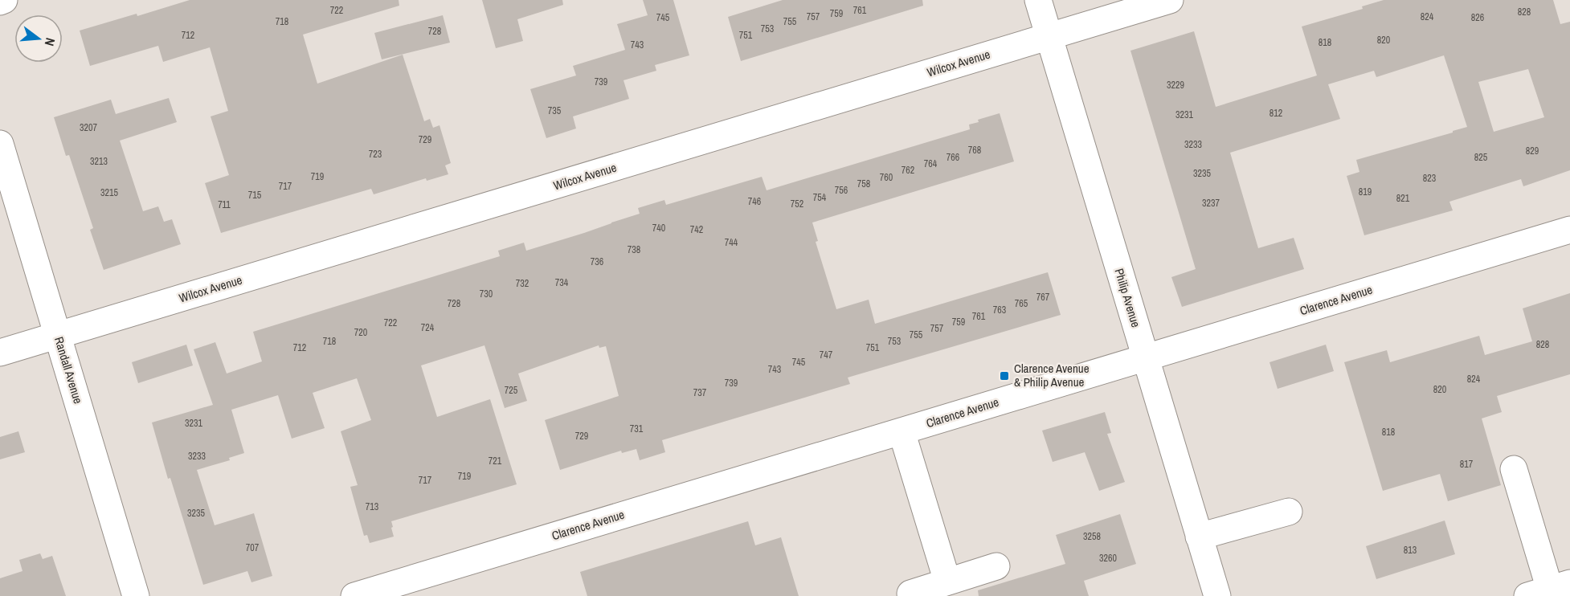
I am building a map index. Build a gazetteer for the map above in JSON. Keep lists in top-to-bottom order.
{
  "streets": {
    "street": [
      "Wilcox Avenue",
      "Philip Avenue",
      "Clarence Avenue",
      "Randall Avenue"
    ]
  },
  "crossings": [
    ["Wilcox Avenue", "Philip Avenue"],
    ["Wilcox Avenue", "Randall Avenue"],
    ["Philip Avenue", "Clarence Avenue"]
  ],
  "places": {
    "transit": ["Clarence Avenue & Philip Avenue"]
  },
  "house_numbers": [
    "722",
    "761",
    "828",
    "759",
    "757",
    "824",
    "745",
    "826",
    "718",
    "755",
    "753",
    "728",
    "712",
    "751",
    "820",
    "818",
    "743",
    "739",
    "3229",
    "735",
    "812",
    "3231",
    "3207",
    "729",
    "3233",
    "768",
    "829",
    "723",
    "766",
    "825",
    "3213",
    "764",
    "762",
    "3235",
    "719",
    "760",
    "823",
    "758",
    "717",
    "756",
    "819",
    "3215",
    "715",
    "754",
    "821",
    "746",
    "3237",
    "752",
    "711",
    "740",
    "742",
    "744",
    "738",
    "736",
    "734",
    "732",
    "730",
    "767",
    "728",
    "765",
    "763",
    "761",
    "759",
    "722",
    "724",
    "757",
    "720",
    "755",
    "718",
    "753",
    "828",
    "712",
    "751",
    "747",
    "745",
    "743",
    "824",
    "739",
    "820",
    "725",
    "737",
    "3231",
    "731",
    "818",
    "729",
    "3233",
    "721",
    "817",
    "719",
    "717",
    "713",
    "3235",
    "3258",
    "707",
    "813",
    "3260"
  ],
  "north": "right"
}
